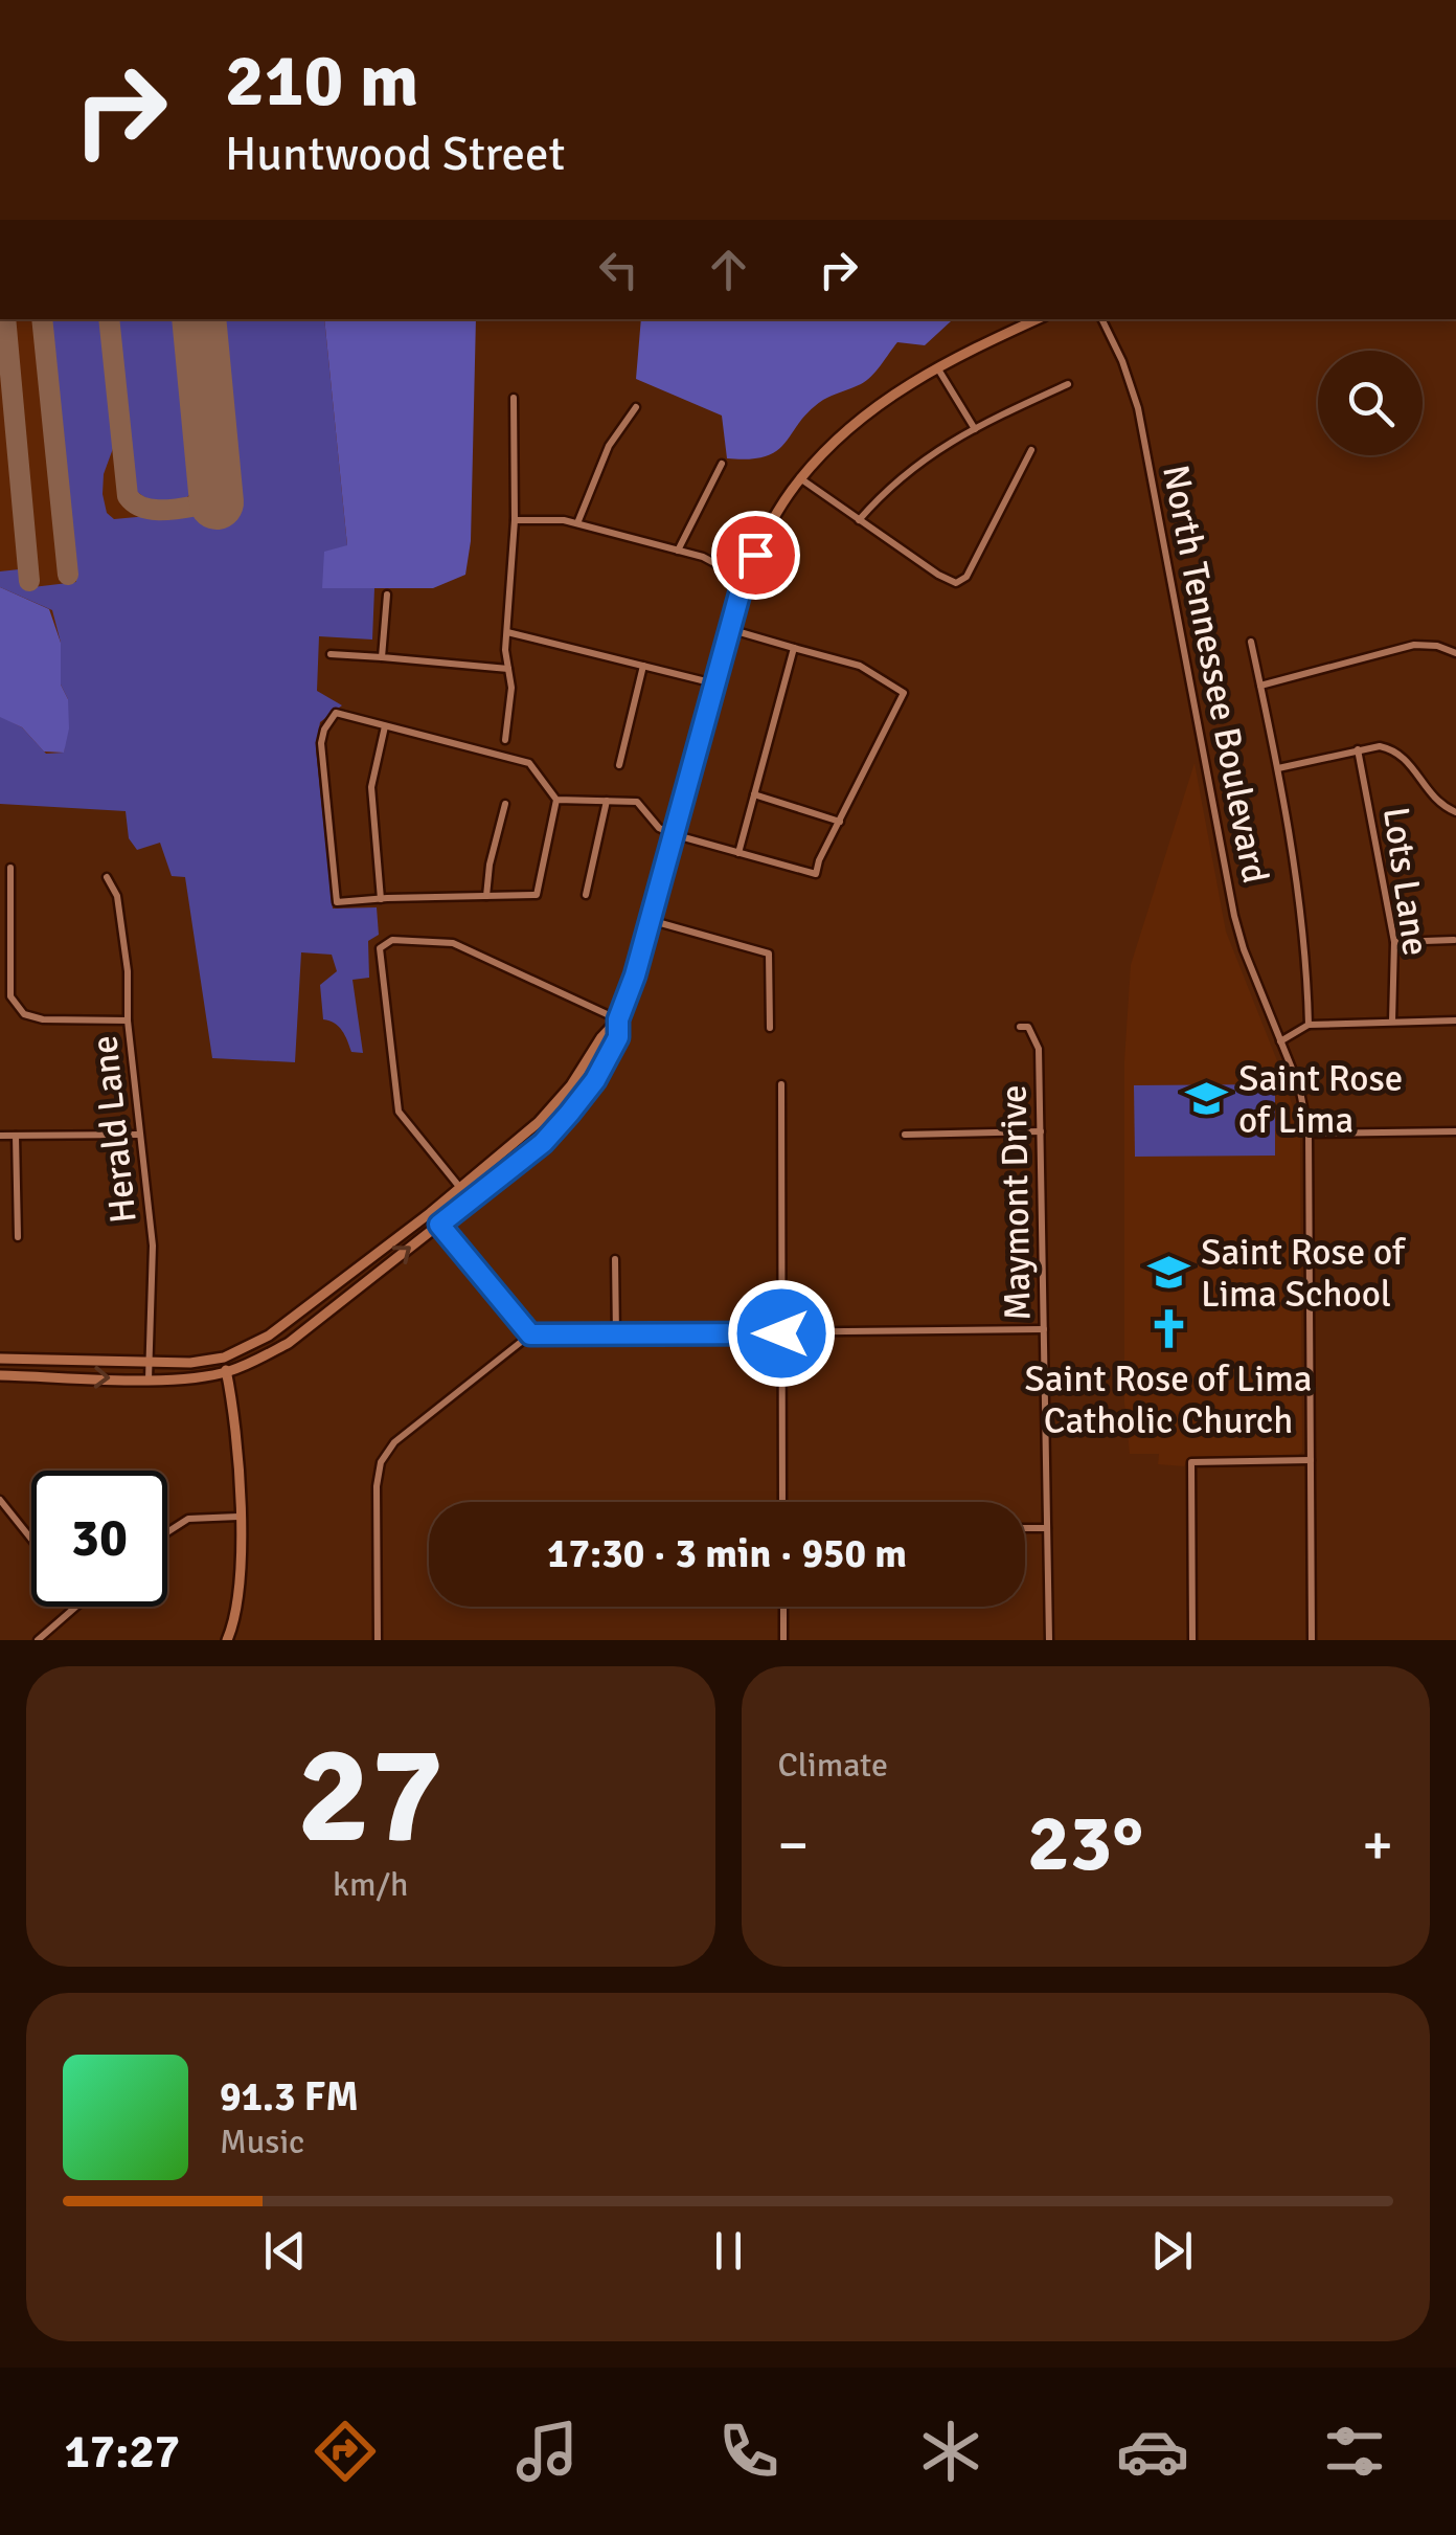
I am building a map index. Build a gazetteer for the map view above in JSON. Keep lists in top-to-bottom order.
{
  "streets": {
    "street": [
      "North Tennessee Boulevard",
      "Lots Lane",
      "Herald Lane",
      "Maymont Drive"
    ]
  },
  "places": {
    "school or university": ["Saint Rose of Lima", "Saint Rose of Lima School"],
    "church": ["Saint Rose of Lima Catholic Church"]
  },
  "page": {
    "turn": ["210 m", "Huntwood Street"],
    "limit": "30",
    "trip": "17:30 · 3 min · 950 m",
    "tile": [
      ["27", "km/h"],
      "Climate"
    ],
    "heat": ["−", "23°", "+"],
    "song": ["91.3 FM", "Music"],
    "tabs": "17:27"
  }
}
